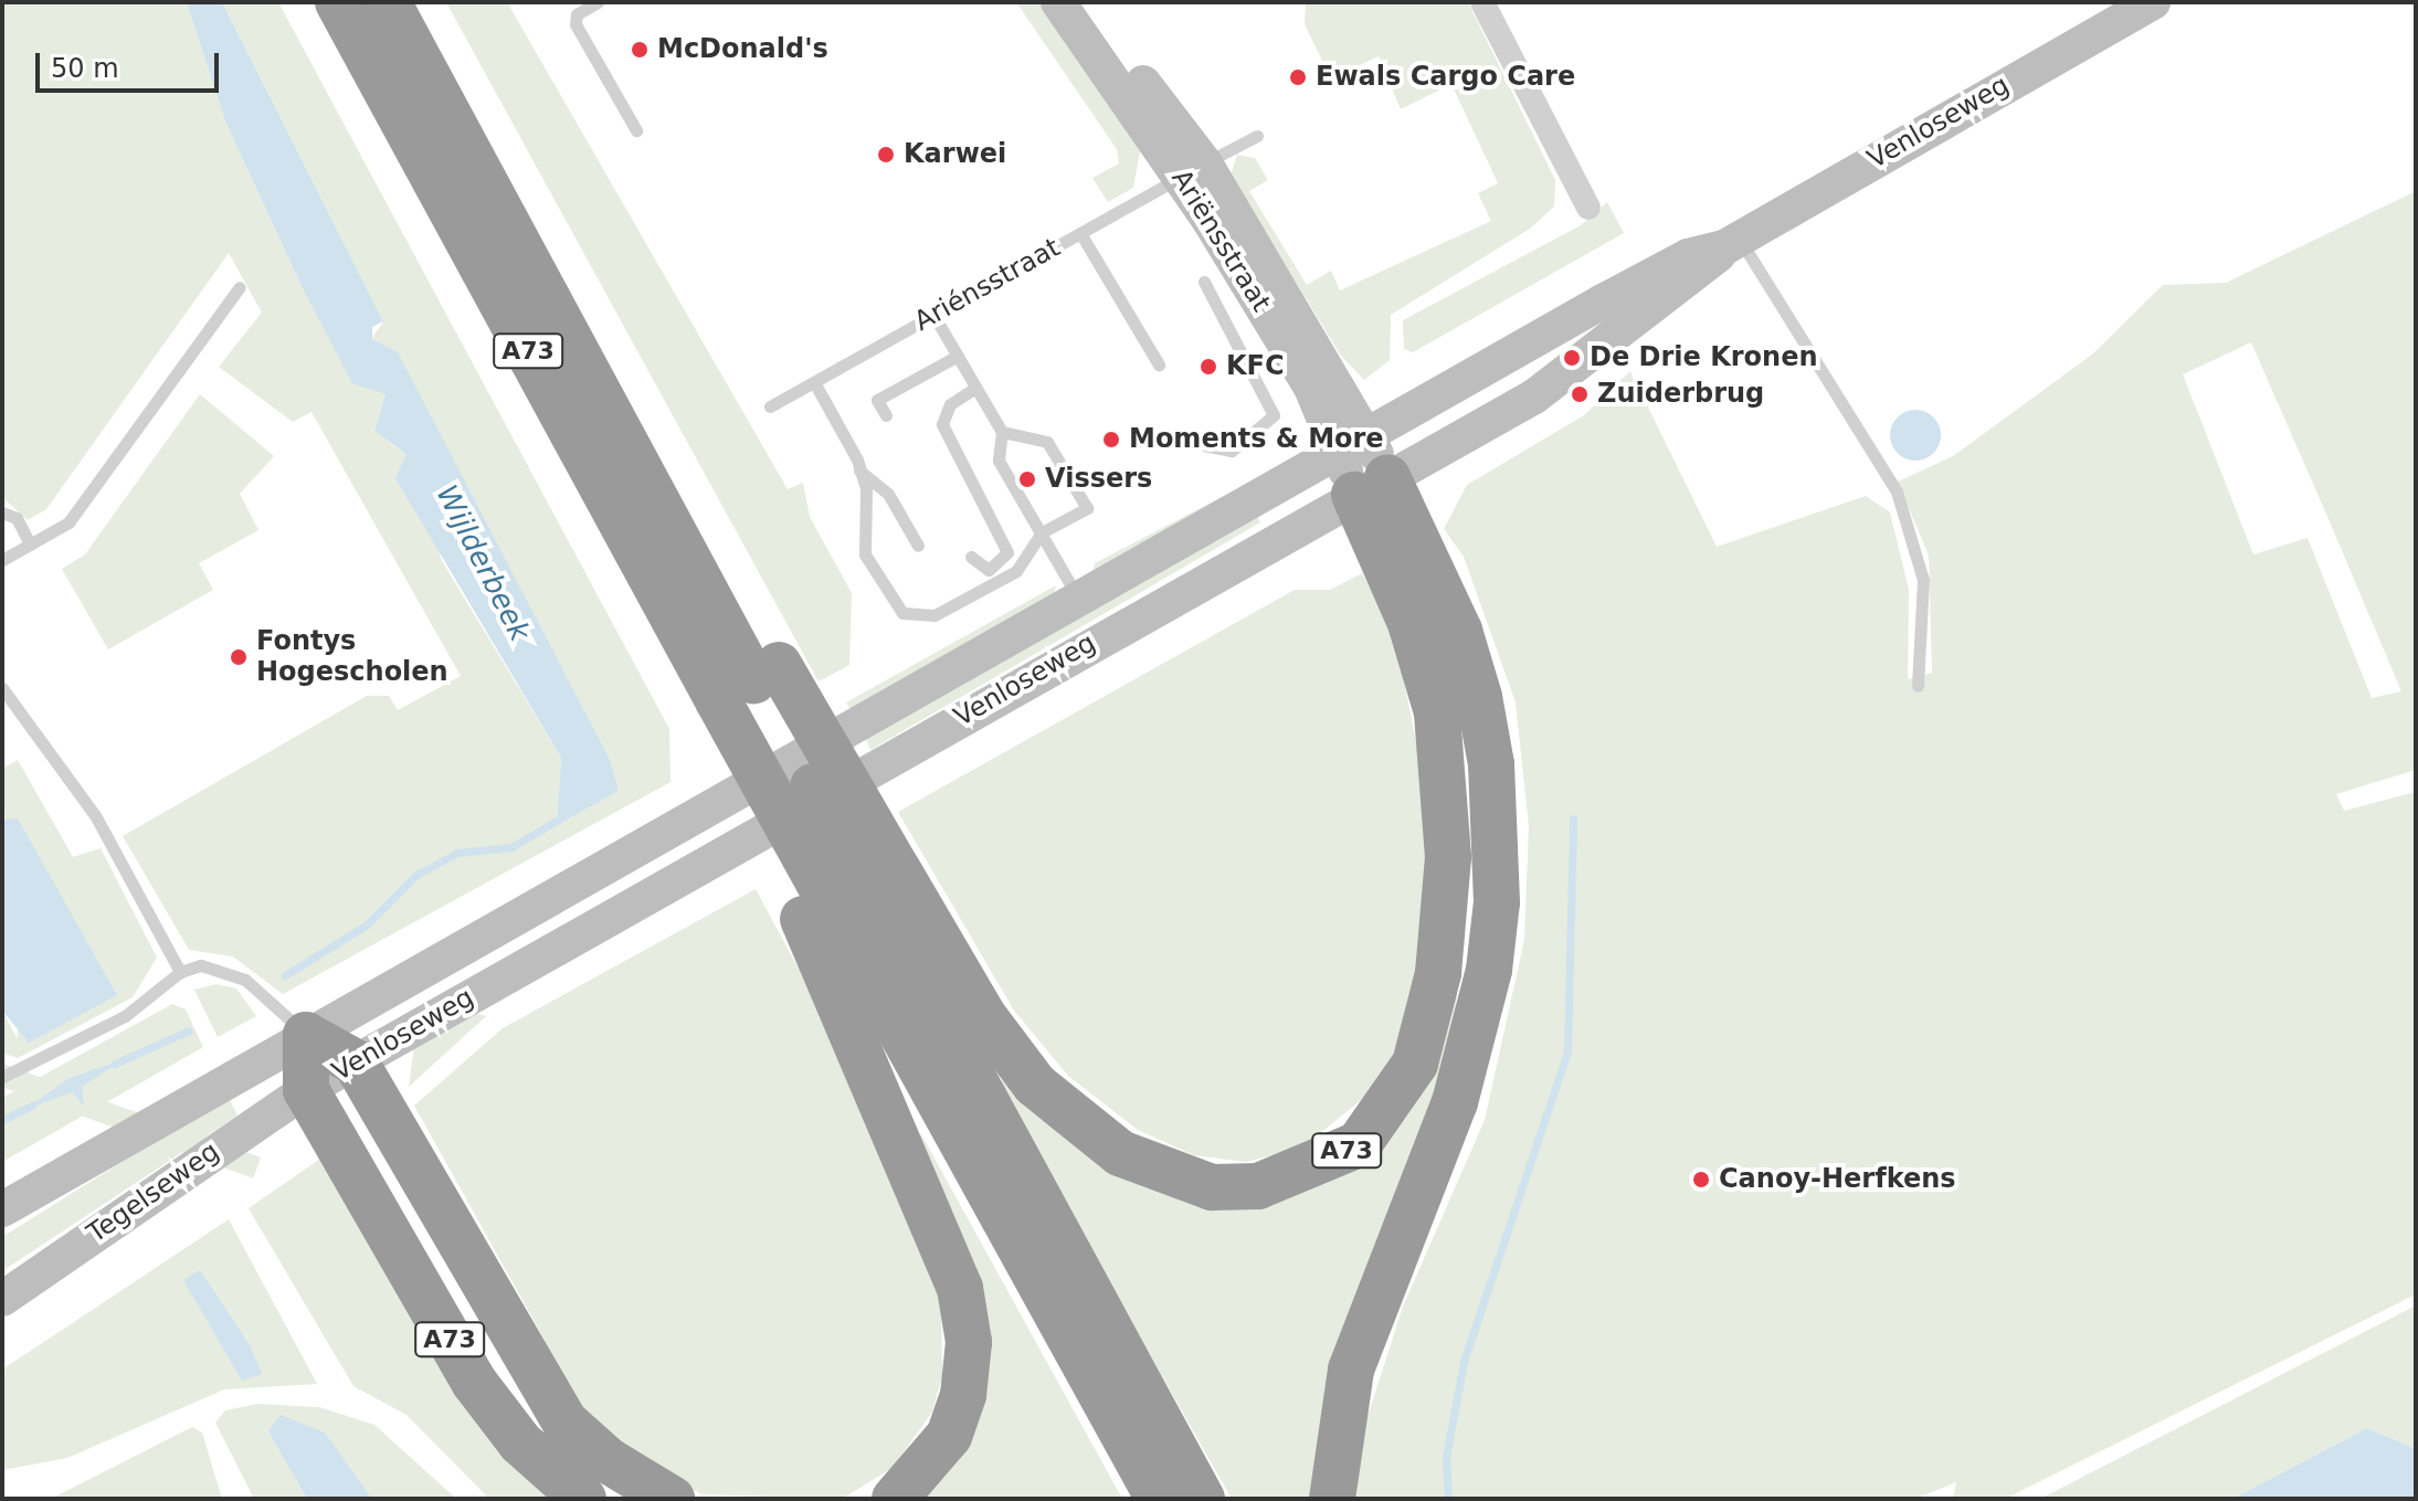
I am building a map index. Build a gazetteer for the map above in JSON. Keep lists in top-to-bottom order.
{
  "streets": {
    "highway": ["A73"],
    "main road": ["Venloseweg", "Ariënsstraat", "Tegelseweg"],
    "lane": ["Ariénsstraat"]
  },
  "crossings": [
    ["Venloseweg", "Ariënsstraat"],
    ["Venloseweg", "A73"],
    ["Venloseweg", "Tegelseweg"],
    ["Ariënsstraat", "Ariénsstraat"],
    ["Ariënsstraat", "A73"],
    ["A73", "Tegelseweg"]
  ],
  "water": ["Wijlderbeek"],
  "places": [
    "McDonald's",
    "Ewals Cargo Care",
    "Karwei",
    "De Drie Kronen",
    "KFC",
    "Zuiderbrug",
    "Moments & More",
    "Vissers",
    "Fontys Hogescholen",
    "Canoy-Herfkens"
  ],
  "scale_bar": "50 m"
}
